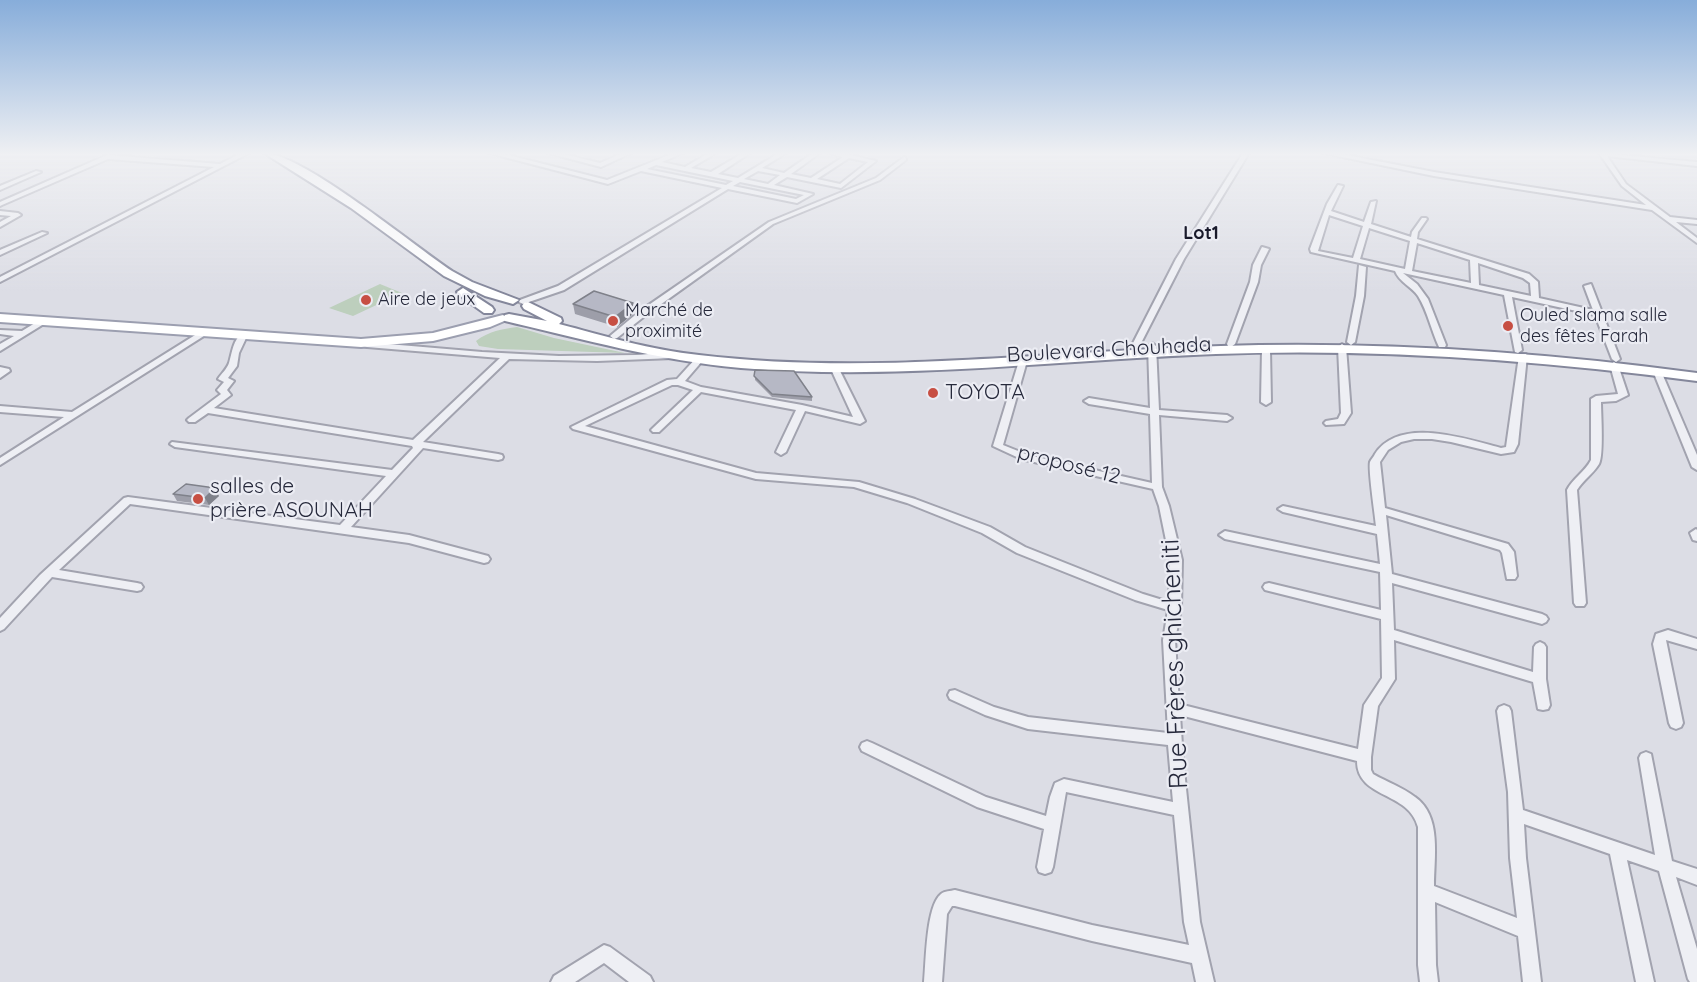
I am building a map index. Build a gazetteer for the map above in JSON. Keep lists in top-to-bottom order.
{
  "streets": {
    "main road": ["Boulevard Chouhada"],
    "street": ["proposé 12", "Rue Frères ghicheniti"]
  },
  "crossings": [
    ["Boulevard Chouhada", "Rue Frères ghicheniti"],
    ["proposé 12", "Rue Frères ghicheniti"]
  ],
  "districts": ["Lot1"],
  "places": [
    "Aire de jeux",
    "Marché de proximité",
    "Ouled slama salle des fêtes Farah",
    "TOYOTA",
    "salles de prière ASOUNAH"
  ]
}
